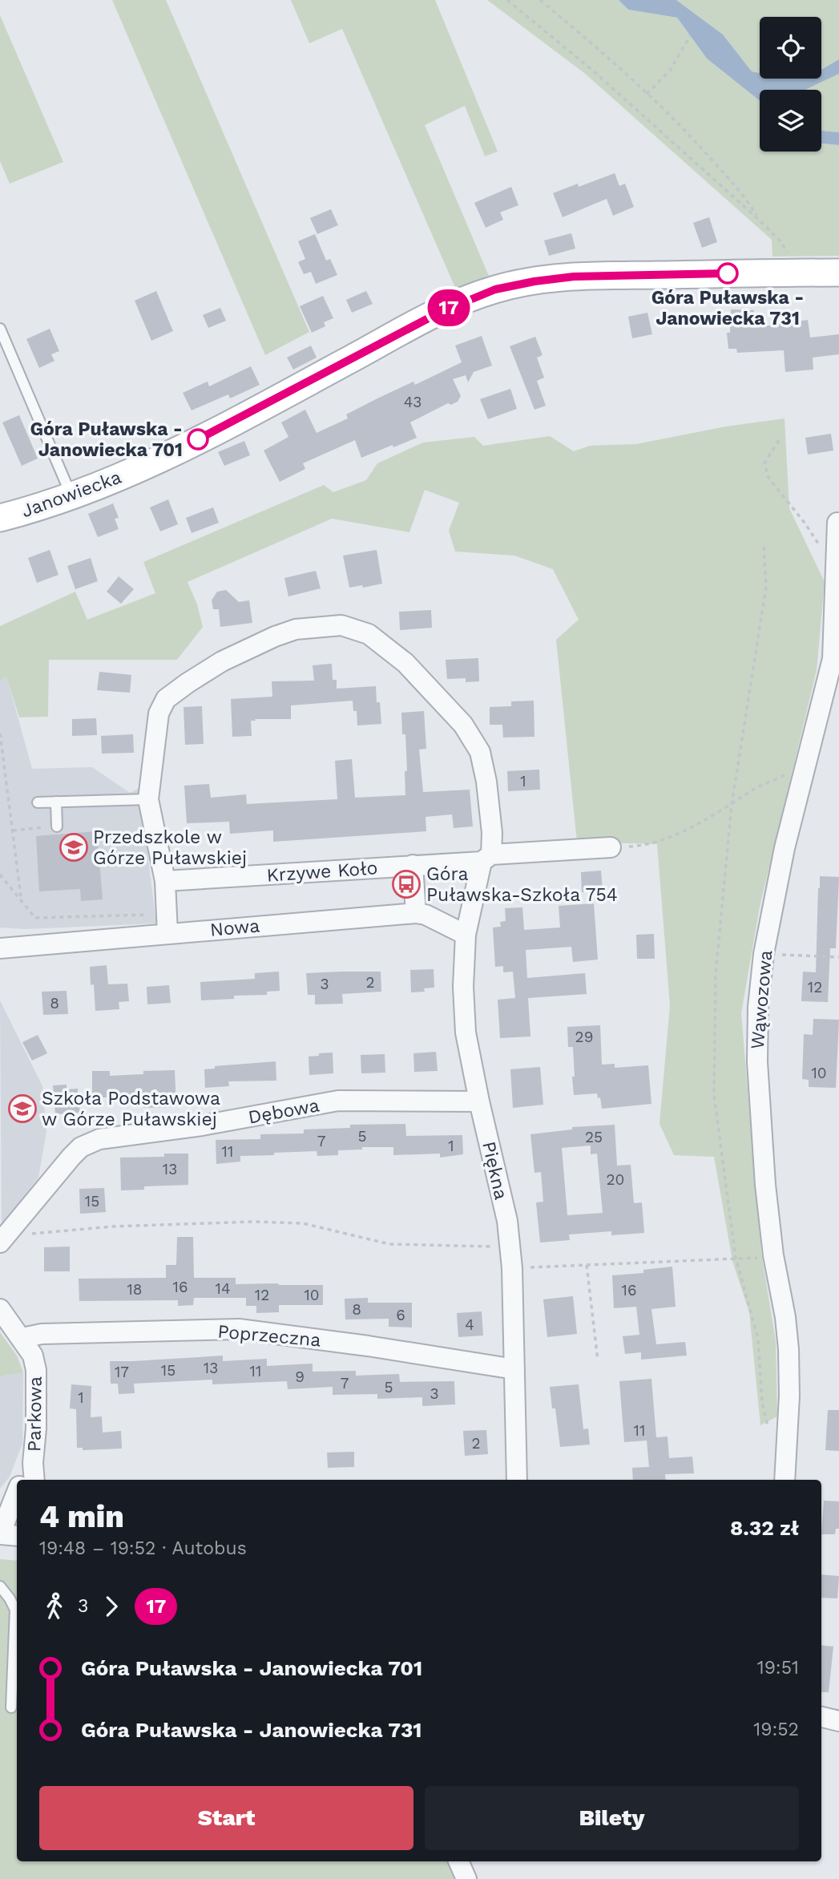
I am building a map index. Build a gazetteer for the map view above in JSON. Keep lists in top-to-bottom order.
{
  "streets": {
    "street": [
      "Janowiecka",
      "Krzywe Koło",
      "Nowa",
      "Wąwozowa",
      "Dębowa",
      "Piękna",
      "Poprzeczna",
      "Parkowa"
    ]
  },
  "crossings": [
    ["Krzywe Koło", "Piękna"],
    ["Nowa", "Piękna"],
    ["Dębowa", "Piękna"],
    ["Piękna", "Poprzeczna"],
    ["Poprzeczna", "Parkowa"]
  ],
  "places": {
    "other": ["Góra Puławska - Janowiecka 731", "Góra Puławska - Janowiecka 701"],
    "school or university": ["Przedszkole w Górze Puławskiej", "Szkoła Podstawowa w Górze Puławskiej"],
    "bus stop": ["Góra Puławska-Szkoła 754"]
  },
  "lines": ["bus line 17"],
  "house_numbers": [
    "43",
    "1",
    "2",
    "3",
    "12",
    "8",
    "29",
    "10",
    "5",
    "25",
    "7",
    "1",
    "11",
    "13",
    "20",
    "15",
    "16",
    "14",
    "18",
    "16",
    "12",
    "10",
    "8",
    "6",
    "4",
    "13",
    "15",
    "11",
    "17",
    "9",
    "7",
    "5",
    "3",
    "1",
    "11",
    "2"
  ],
  "page": {
    "on_map": "17",
    "heading": ["4 min", "19:48 – 19:52 · Autobus", "8.32 zł"],
    "legs": ["3", "17"],
    "list": [
      {
        "name": "Góra Puławska - Janowiecka 701",
        "value": "19:51"
      },
      {
        "name": "Góra Puławska - Janowiecka 731",
        "value": "19:52"
      }
    ],
    "buttons": ["Start", "Bilety"]
  }
}
